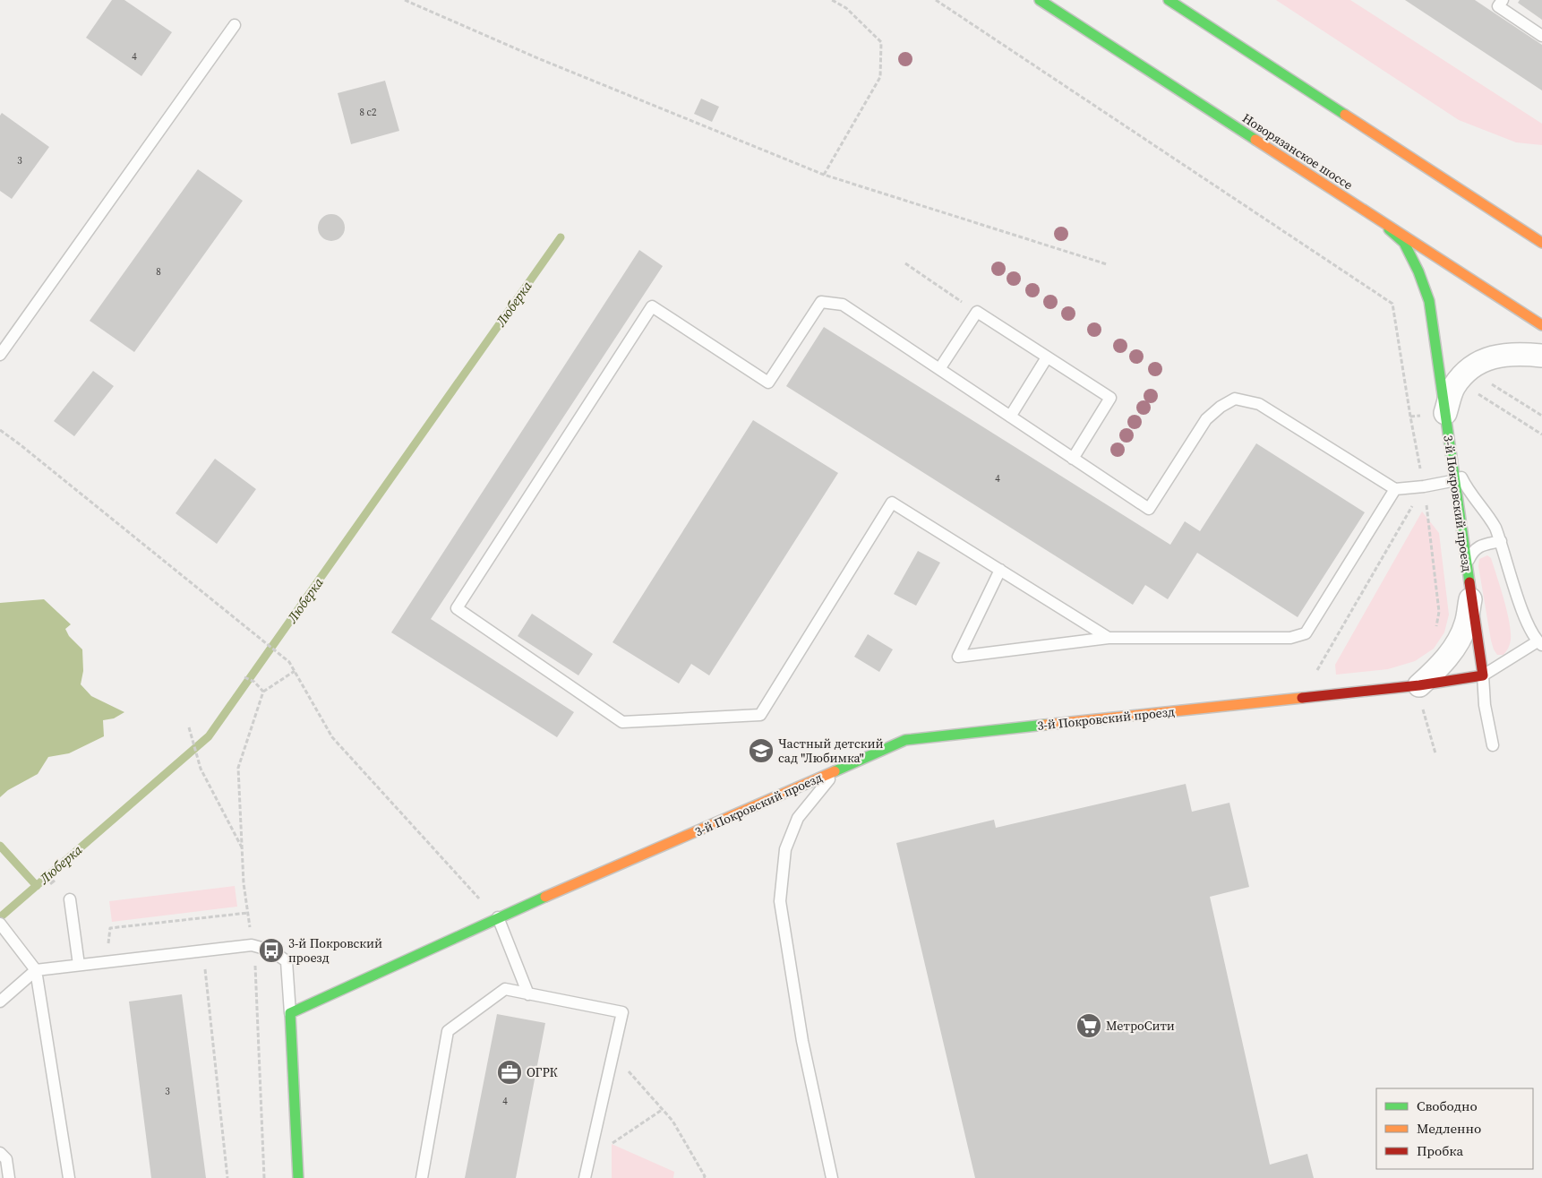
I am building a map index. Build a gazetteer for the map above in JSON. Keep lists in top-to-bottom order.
{
  "streets": {
    "main road": ["Новорязанское шоссе", "3-й Покровский проезд"]
  },
  "crossings": [
    ["Новорязанское шоссе", "3-й Покровский проезд"]
  ],
  "water": ["Люберка"],
  "places": {
    "school or university": ["Частный детский сад \"Любимка\""],
    "bus stop": ["3-й Покровский проезд"],
    "supermarket": ["МетроСити"],
    "office": ["ОГРК"]
  },
  "house_numbers": [
    "4",
    "8 с2",
    "3",
    "8",
    "4",
    "3",
    "4"
  ],
  "legend": ["Свободно", "Медленно", "Пробка"]
}
